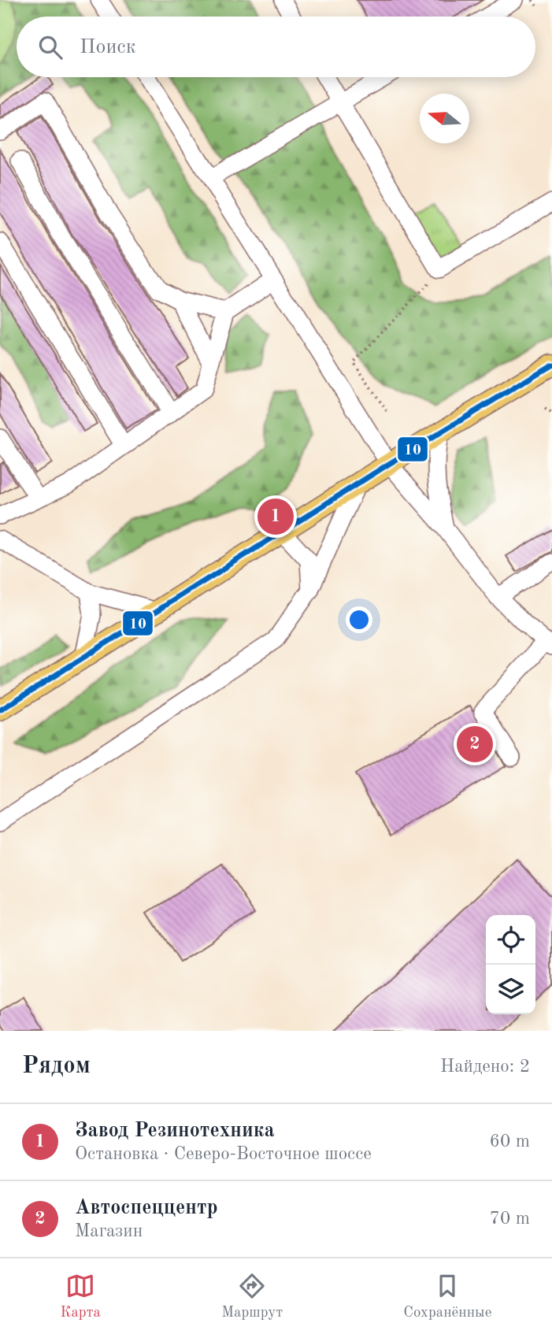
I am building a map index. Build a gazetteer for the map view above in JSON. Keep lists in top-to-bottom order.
{
  "lines": ["transit line 10"],
  "north": "left",
  "page": {
    "search": "Поиск",
    "pins": ["1", "2"],
    "heading": ["Рядом", "Найдено: 2"],
    "list": [
      {
        "mark": "1",
        "name": "Завод Резинотехника",
        "note": "Остановка · Северо-Восточное шоссе",
        "value": "60 m"
      },
      {
        "mark": "2",
        "name": "Автоспеццентр",
        "note": "Магазин",
        "value": "70 m"
      }
    ],
    "nav": ["Карта", "Маршрут", "Сохранённые"]
  }
}
